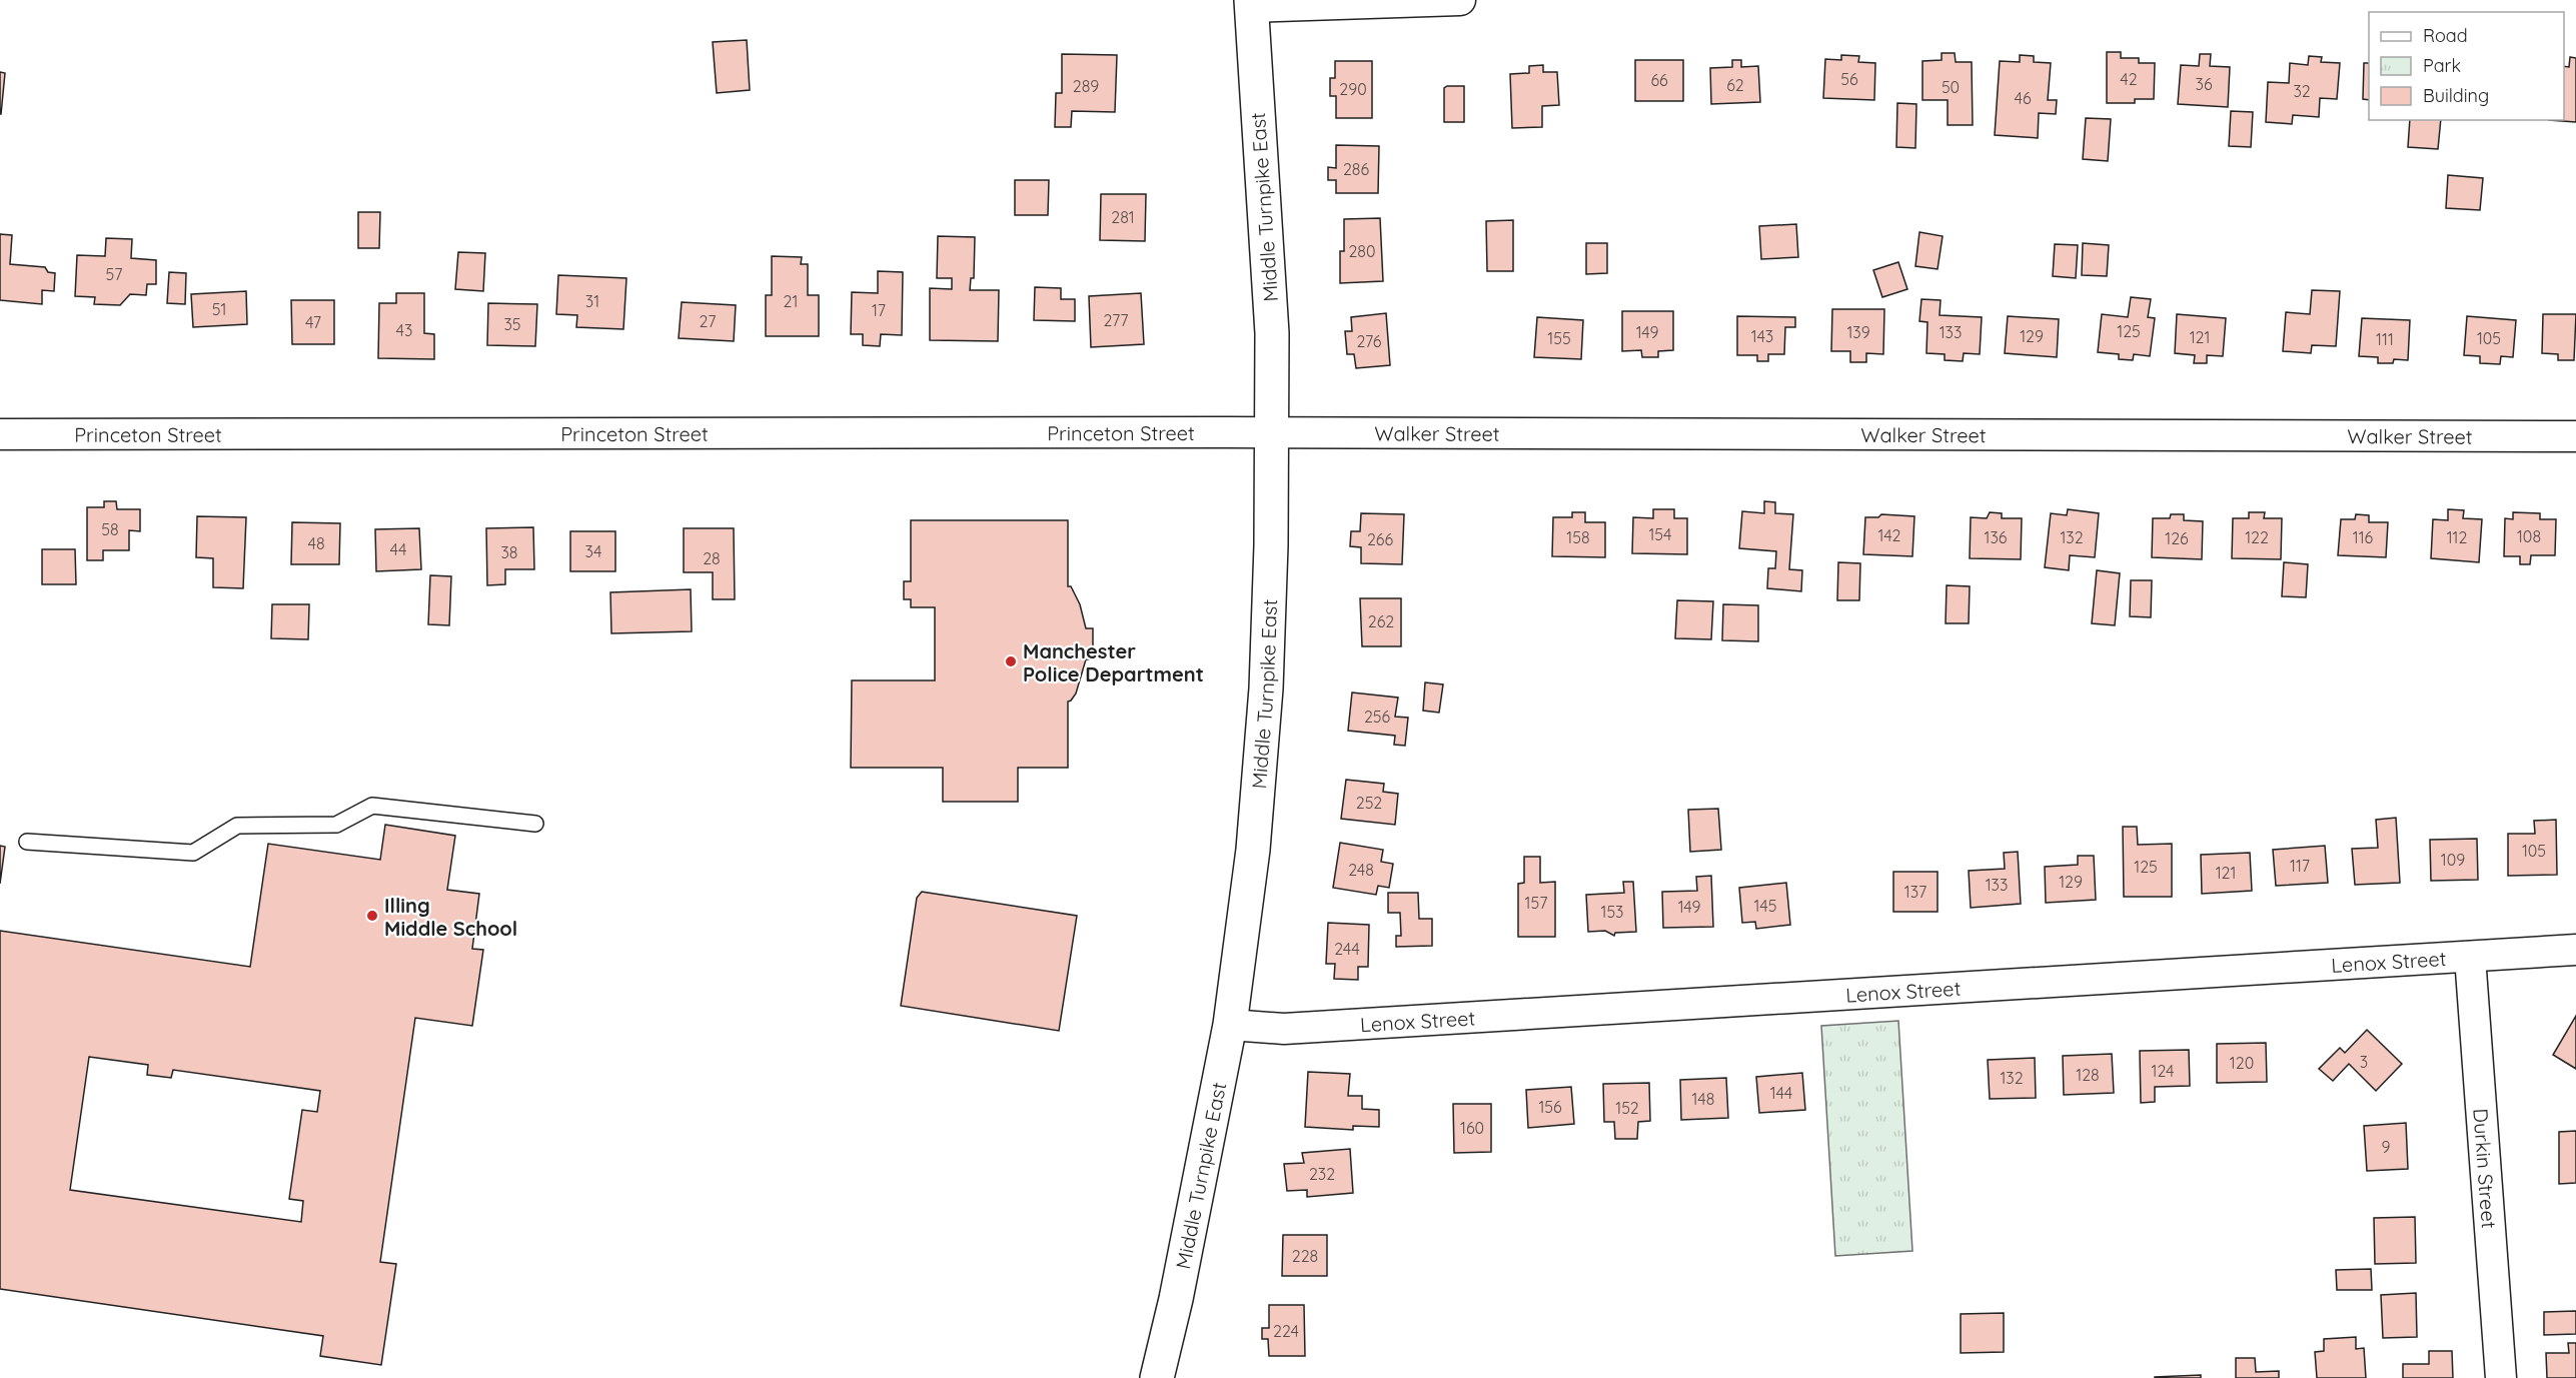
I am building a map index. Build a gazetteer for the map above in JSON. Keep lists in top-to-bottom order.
{
  "streets": {
    "main road": ["Middle Turnpike East"],
    "street": [
      "Princeton Street",
      "Walker Street",
      "Lenox Street",
      "Durkin Street"
    ]
  },
  "crossings": [
    ["Middle Turnpike East", "Princeton Street"],
    ["Middle Turnpike East", "Walker Street"],
    ["Middle Turnpike East", "Lenox Street"],
    ["Princeton Street", "Walker Street"],
    ["Lenox Street", "Durkin Street"]
  ],
  "places": ["Manchester Police Department", "Illing Middle School"],
  "house_numbers": [
    "56",
    "42",
    "66",
    "36",
    "62",
    "289",
    "50",
    "290",
    "32",
    "46",
    "286",
    "281",
    "280",
    "57",
    "31",
    "21",
    "51",
    "17",
    "277",
    "27",
    "47",
    "35",
    "43",
    "125",
    "149",
    "139",
    "133",
    "143",
    "129",
    "121",
    "155",
    "105",
    "111",
    "276",
    "58",
    "154",
    "142",
    "108",
    "158",
    "136",
    "132",
    "122",
    "116",
    "112",
    "126",
    "266",
    "48",
    "44",
    "34",
    "38",
    "28",
    "262",
    "256",
    "252",
    "105",
    "109",
    "117",
    "125",
    "248",
    "121",
    "129",
    "133",
    "137",
    "157",
    "145",
    "149",
    "153",
    "244",
    "3",
    "120",
    "124",
    "128",
    "132",
    "144",
    "148",
    "156",
    "152",
    "160",
    "9",
    "232",
    "228",
    "224"
  ],
  "legend": ["Road", "Park", "Building"]
}
